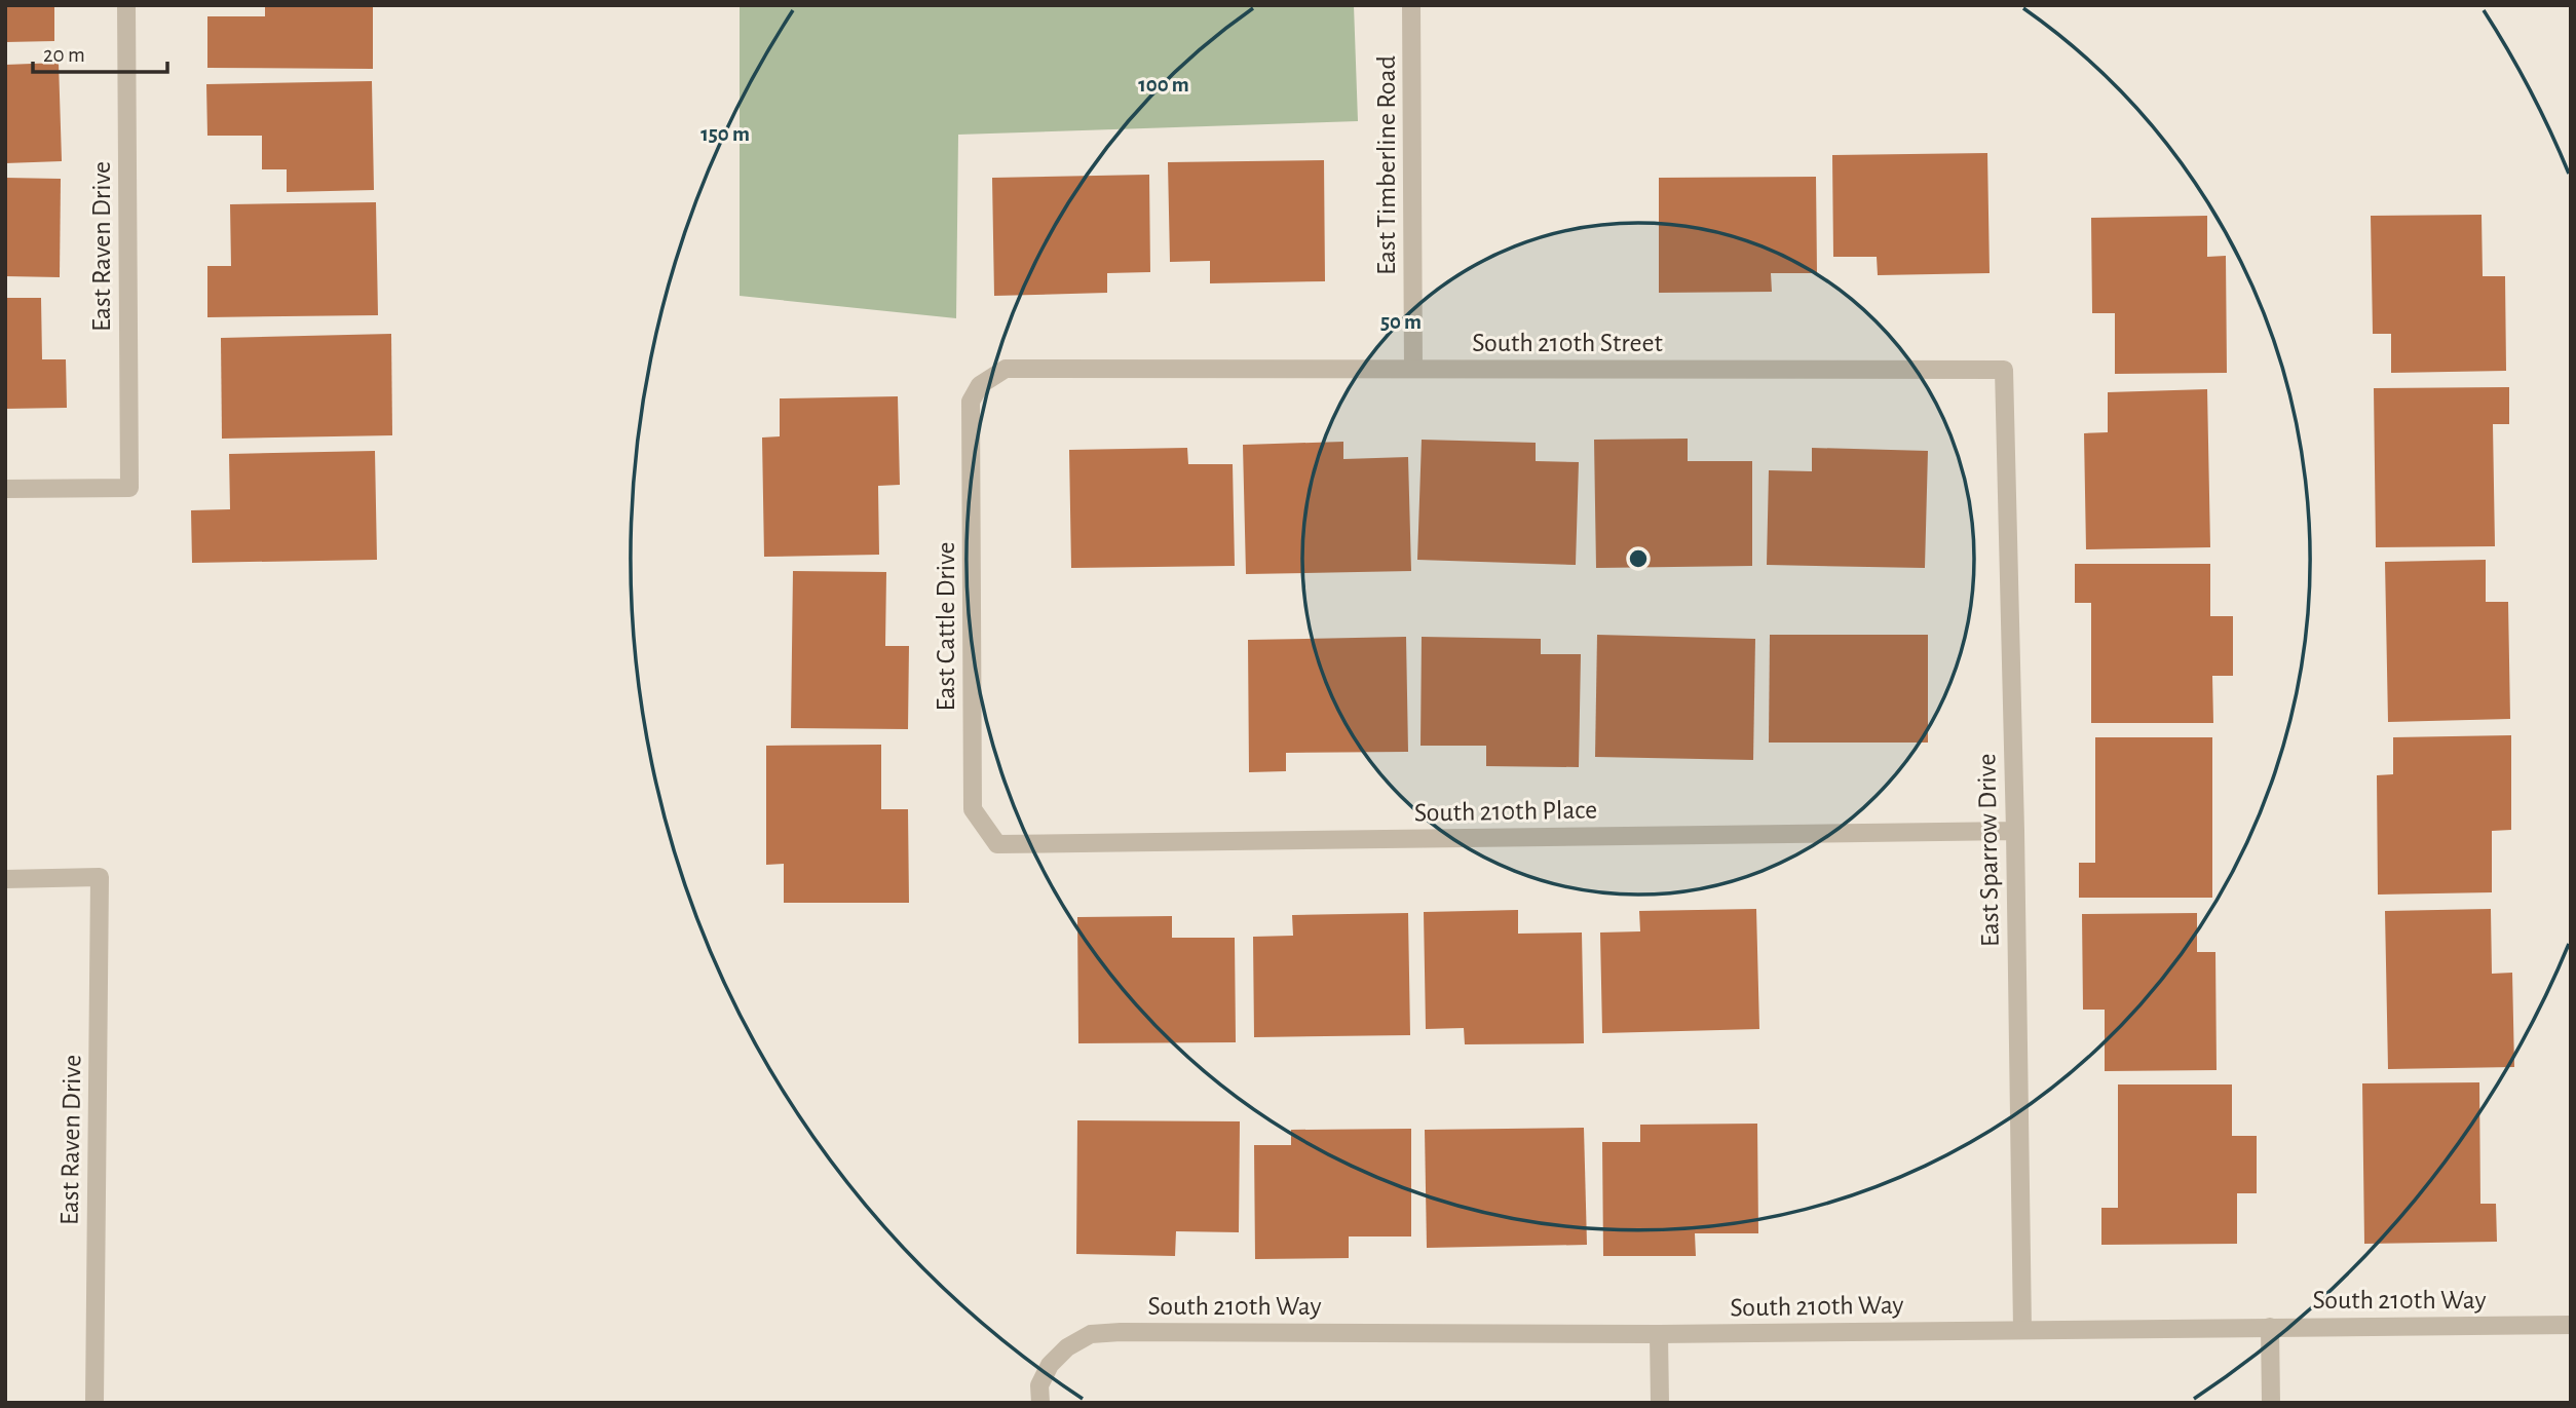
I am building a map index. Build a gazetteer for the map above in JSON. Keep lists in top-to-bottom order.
{
  "streets": {
    "street": [
      "East Timberline Road",
      "East Raven Drive",
      "South 210th Street",
      "East Cattle Drive",
      "South 210th Place",
      "East Sparrow Drive",
      "South 210th Way"
    ]
  },
  "crossings": [
    ["East Timberline Road", "South 210th Street"],
    ["South 210th Street", "East Cattle Drive"],
    ["South 210th Street", "East Sparrow Drive"],
    ["East Cattle Drive", "South 210th Place"],
    ["South 210th Place", "East Sparrow Drive"],
    ["East Sparrow Drive", "South 210th Way"]
  ],
  "scale_bar": "20 m",
  "rings": ["100 m", "150 m", "50 m"]
}
